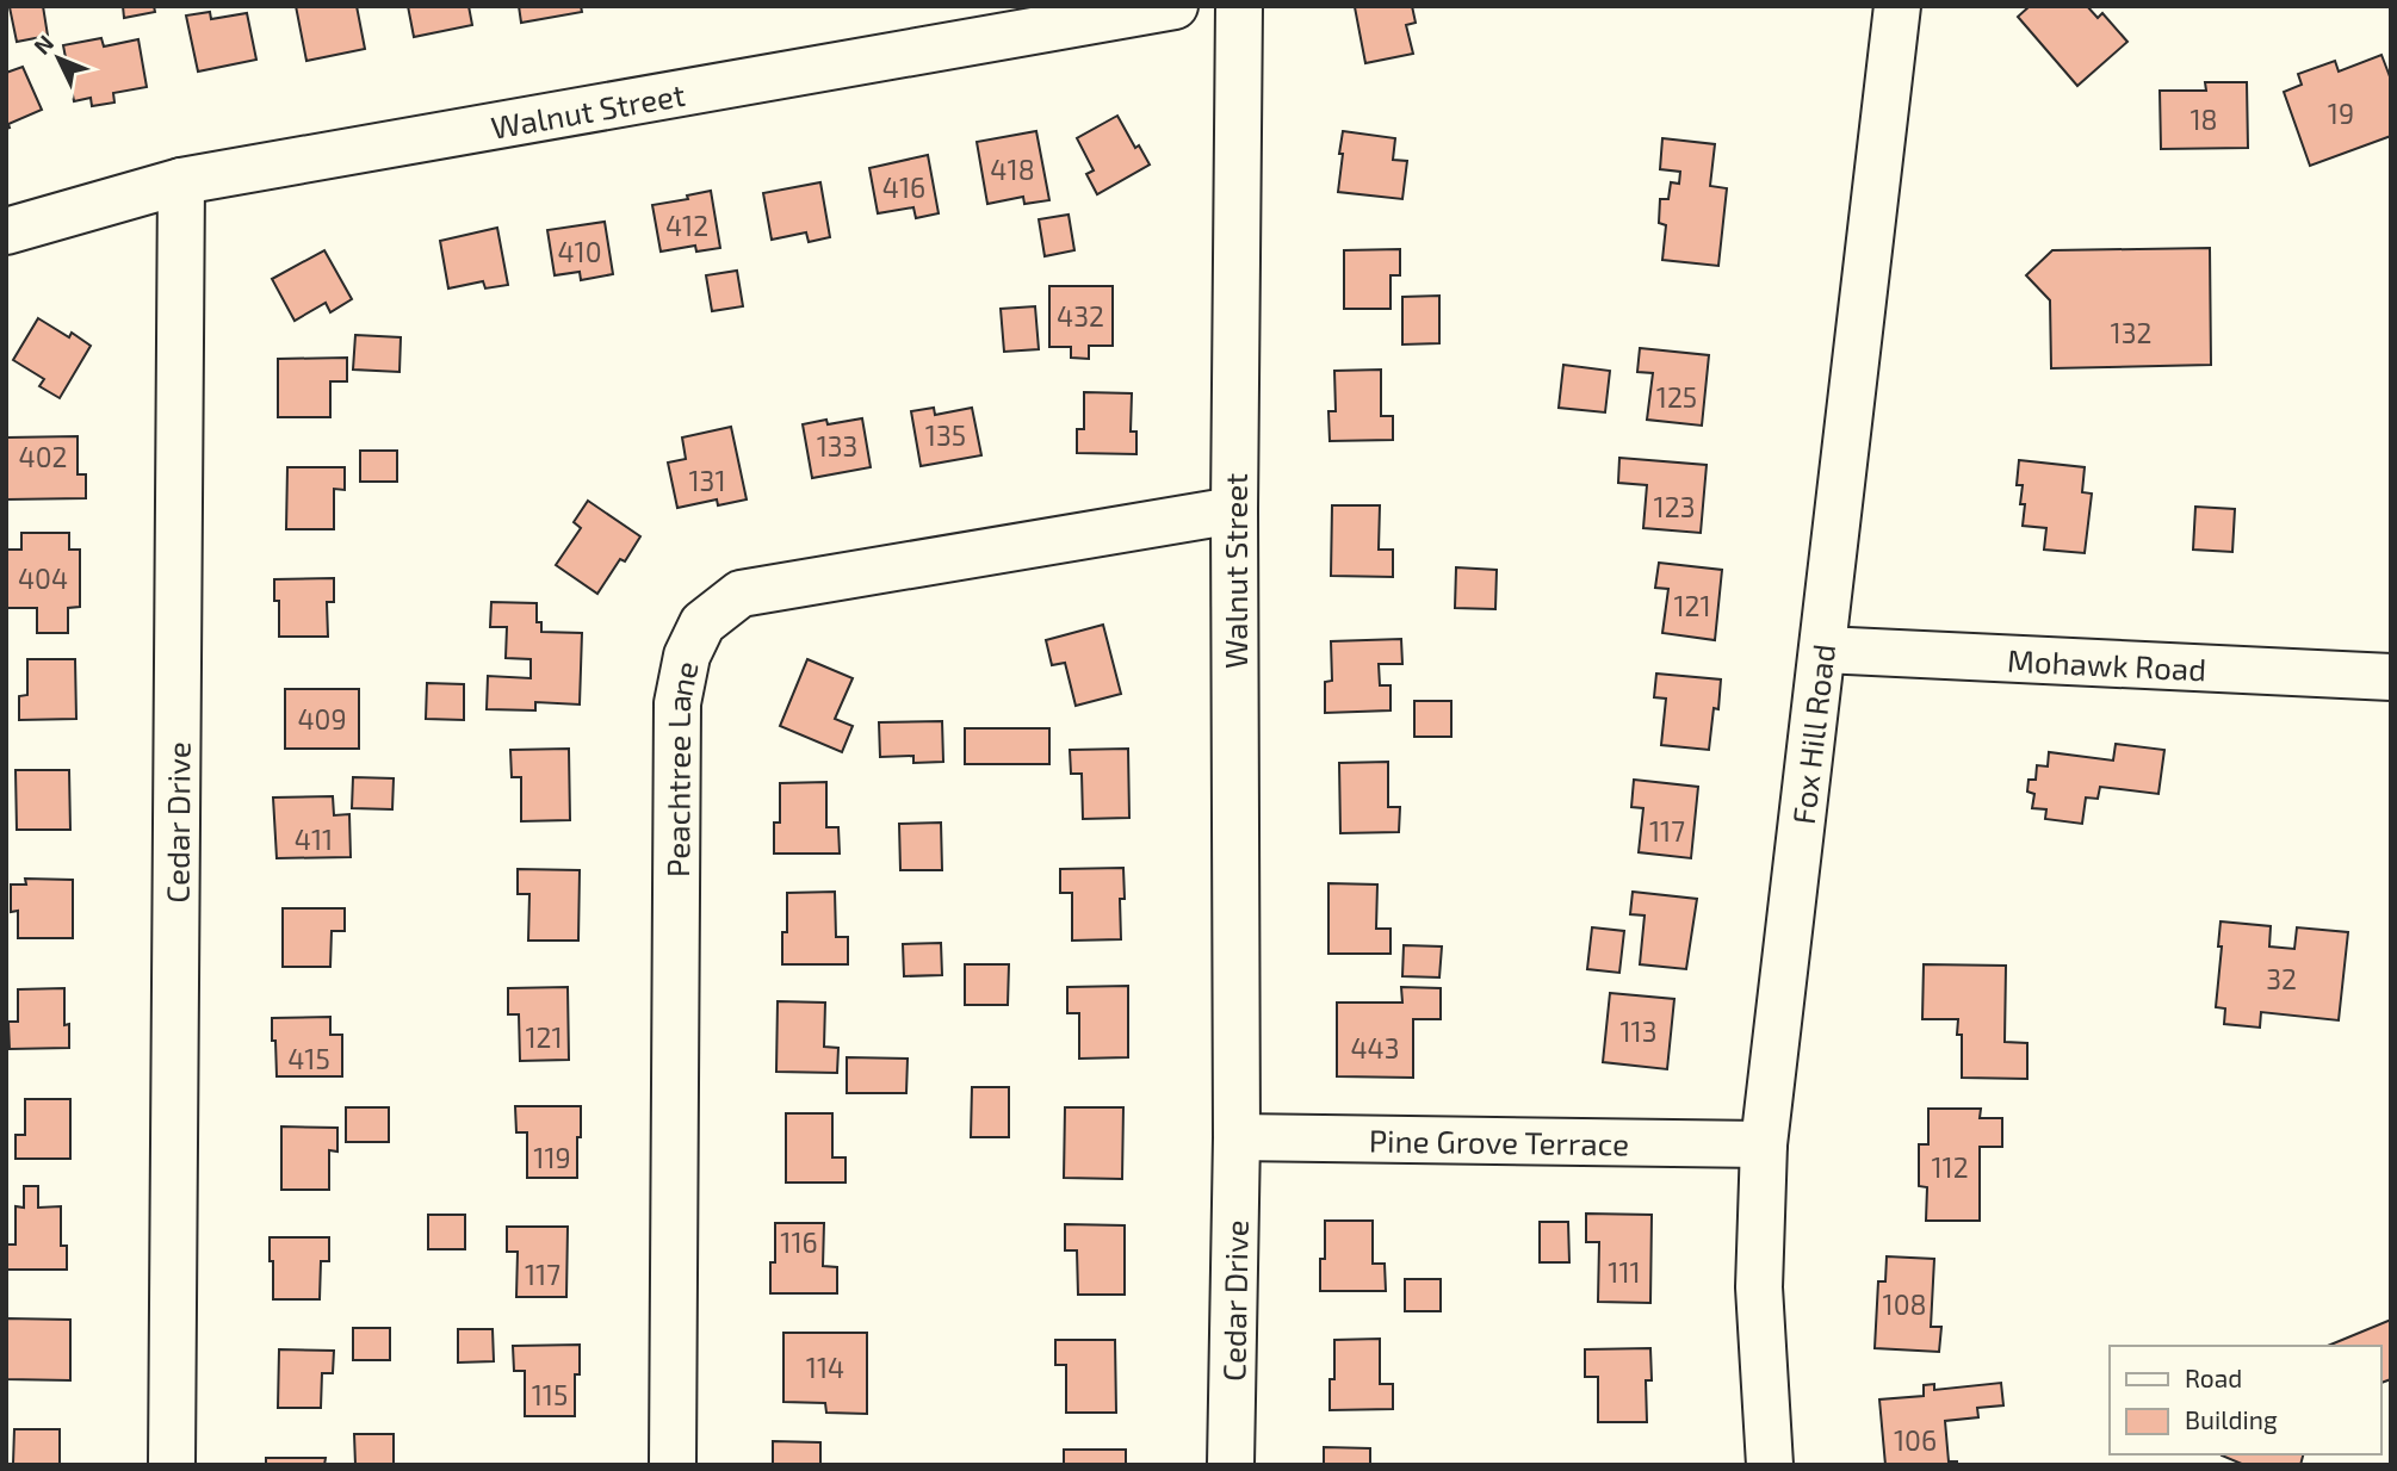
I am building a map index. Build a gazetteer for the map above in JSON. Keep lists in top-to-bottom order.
{
  "streets": {
    "street": [
      "Walnut Street",
      "Mohawk Road",
      "Fox Hill Road",
      "Peachtree Lane",
      "Cedar Drive",
      "Pine Grove Terrace"
    ]
  },
  "crossings": [
    ["Walnut Street", "Peachtree Lane"],
    ["Walnut Street", "Cedar Drive"],
    ["Walnut Street", "Pine Grove Terrace"],
    ["Mohawk Road", "Fox Hill Road"],
    ["Fox Hill Road", "Pine Grove Terrace"],
    ["Cedar Drive", "Pine Grove Terrace"]
  ],
  "house_numbers": [
    "19",
    "18",
    "418",
    "416",
    "412",
    "410",
    "432",
    "132",
    "125",
    "135",
    "133",
    "402",
    "131",
    "123",
    "404",
    "121",
    "409",
    "117",
    "411",
    "32",
    "113",
    "121",
    "443",
    "415",
    "119",
    "112",
    "116",
    "111",
    "117",
    "108",
    "114",
    "115",
    "106"
  ],
  "legend": ["Road", "Building"],
  "north": "top left"
}
